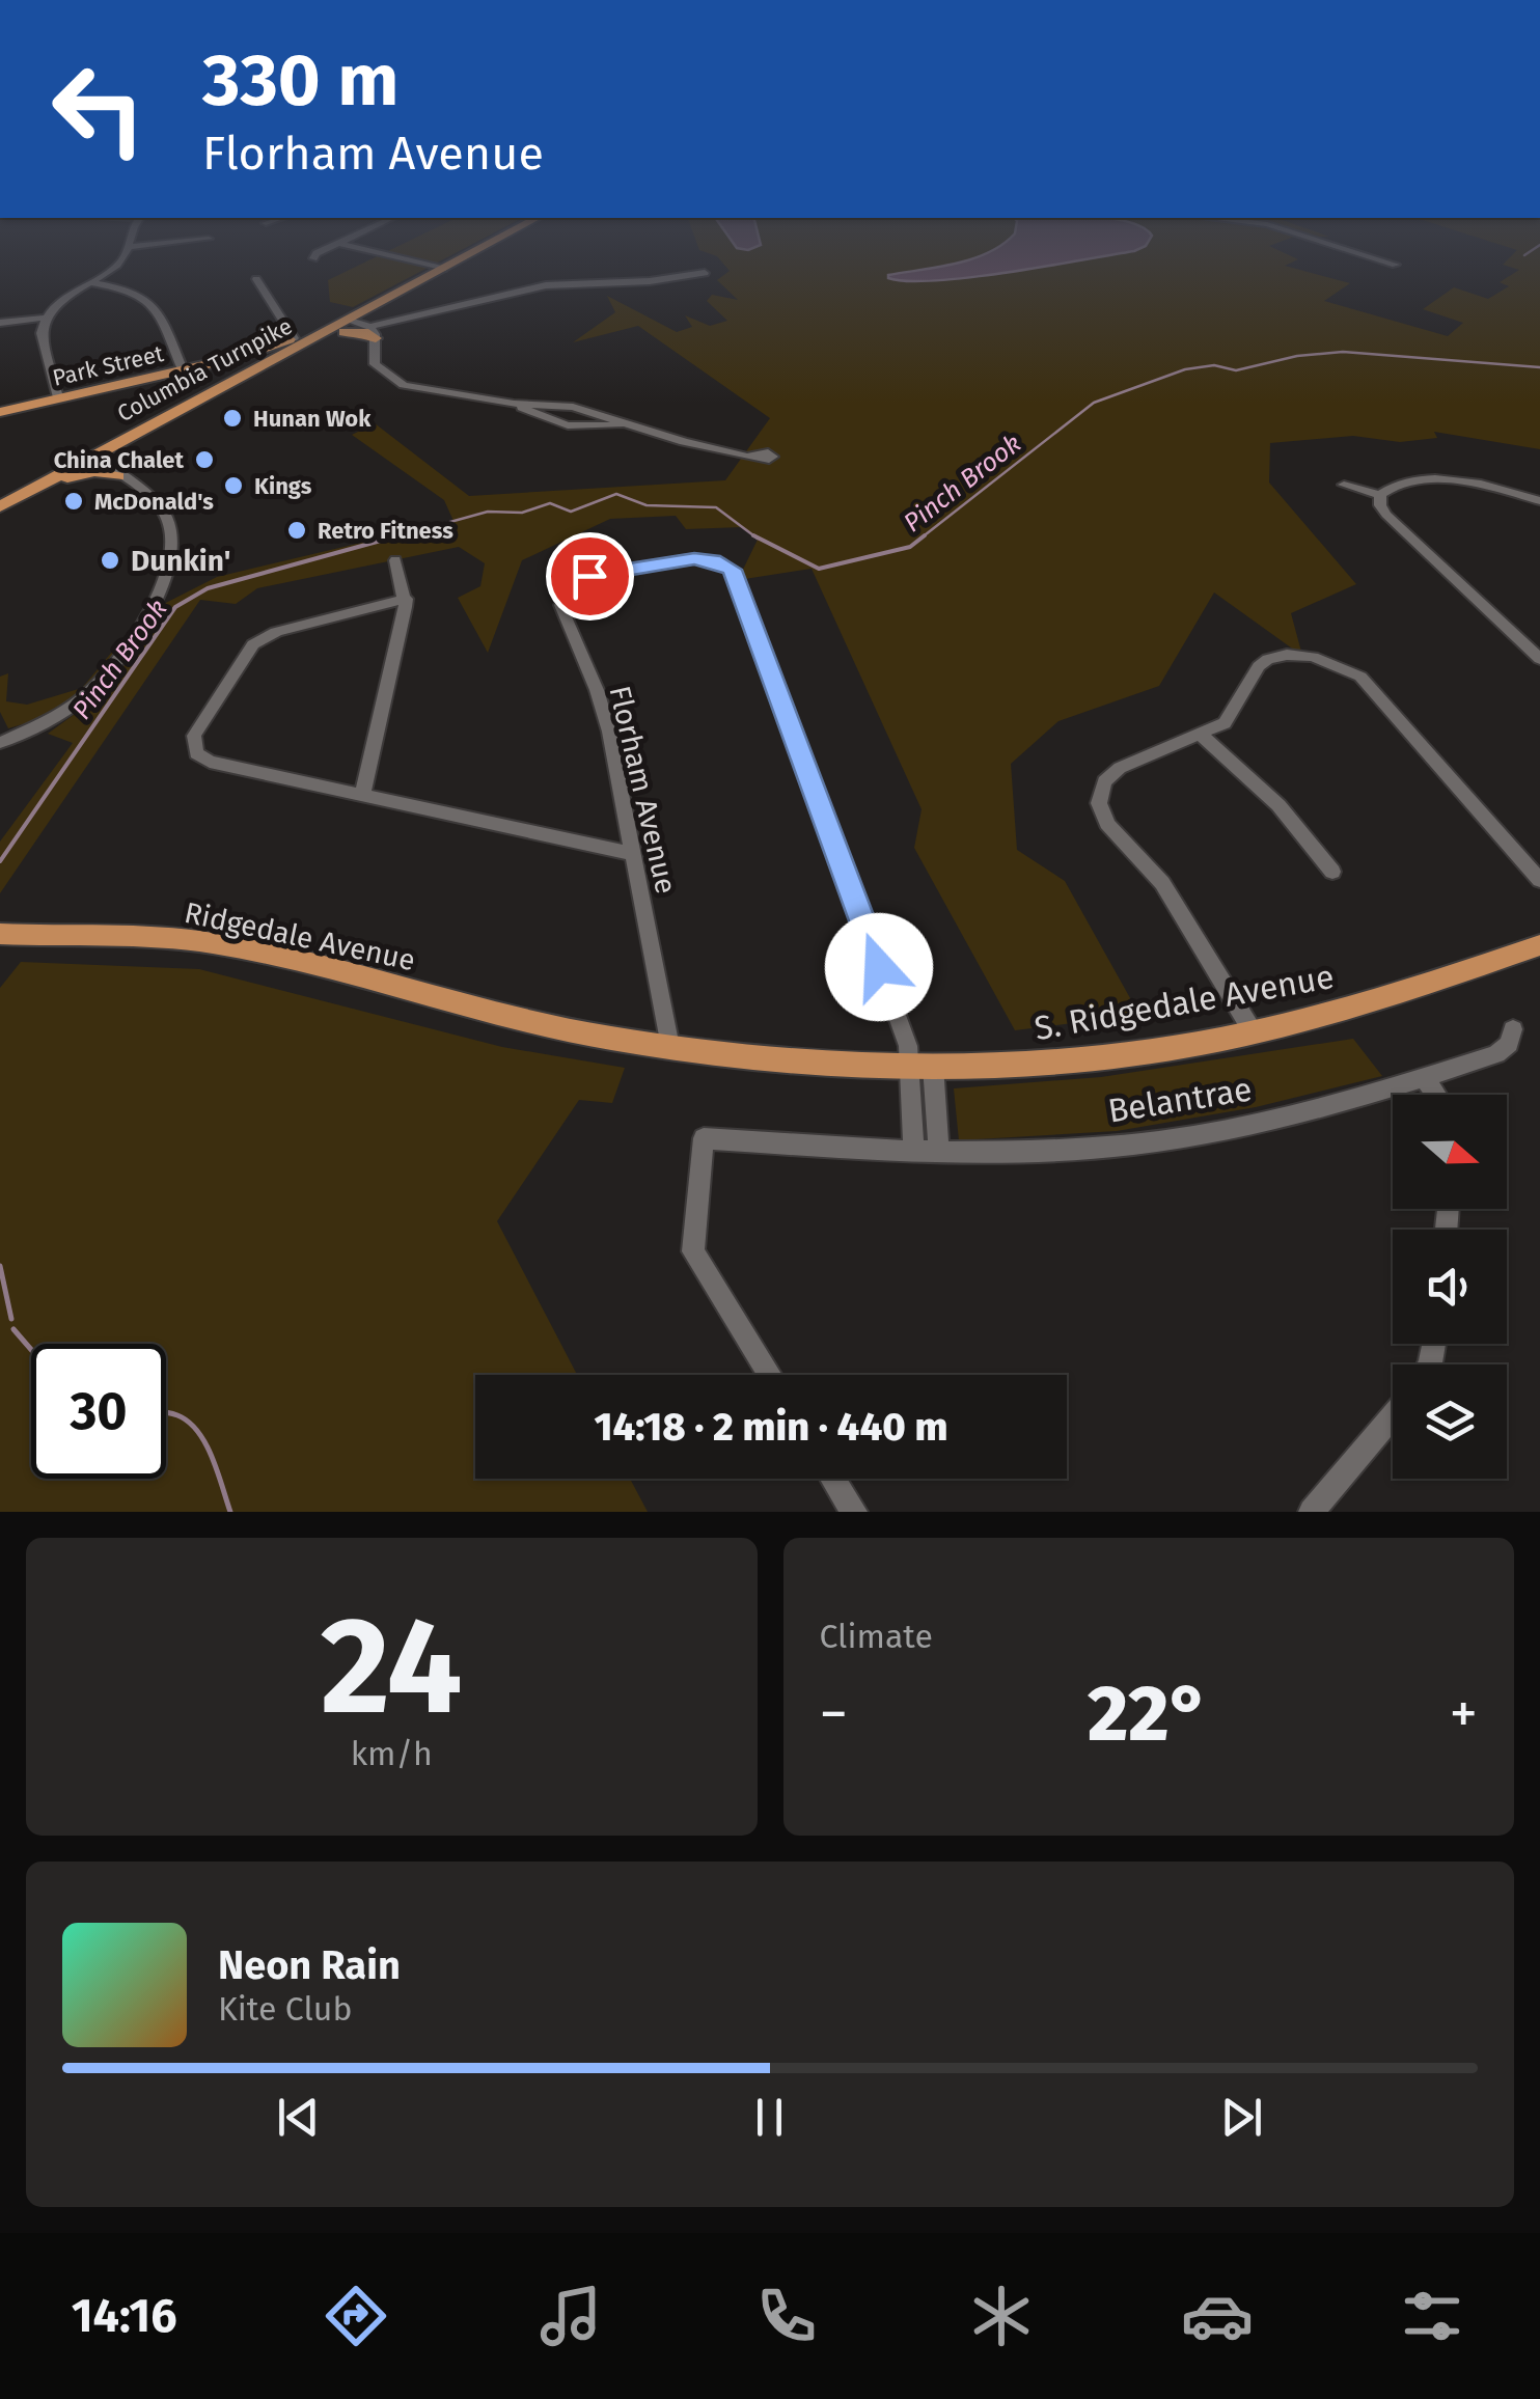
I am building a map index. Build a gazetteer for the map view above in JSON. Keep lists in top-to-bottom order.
{
  "streets": {
    "main road": [
      "Park Street",
      "Columbia Turnpike",
      "Ridgedale Avenue",
      "S. Ridgedale Avenue"
    ],
    "street": ["Florham Avenue", "Belantrae"]
  },
  "crossings": [
    ["Park Street", "Columbia Turnpike"],
    ["Florham Avenue", "S. Ridgedale Avenue"],
    ["Ridgedale Avenue", "S. Ridgedale Avenue"]
  ],
  "water": ["Pinch Brook"],
  "places": [
    "Hunan Wok",
    "China Chalet",
    "Kings",
    "McDonald's",
    "Retro Fitness",
    "Dunkin'"
  ],
  "north": "right",
  "page": {
    "turn": ["330 m", "Florham Avenue"],
    "limit": "30",
    "trip": "14:18 · 2 min · 440 m",
    "tile": [
      ["24", "km/h"],
      "Climate"
    ],
    "heat": ["−", "22°", "+"],
    "song": ["Neon Rain", "Kite Club"],
    "tabs": "14:16"
  }
}
